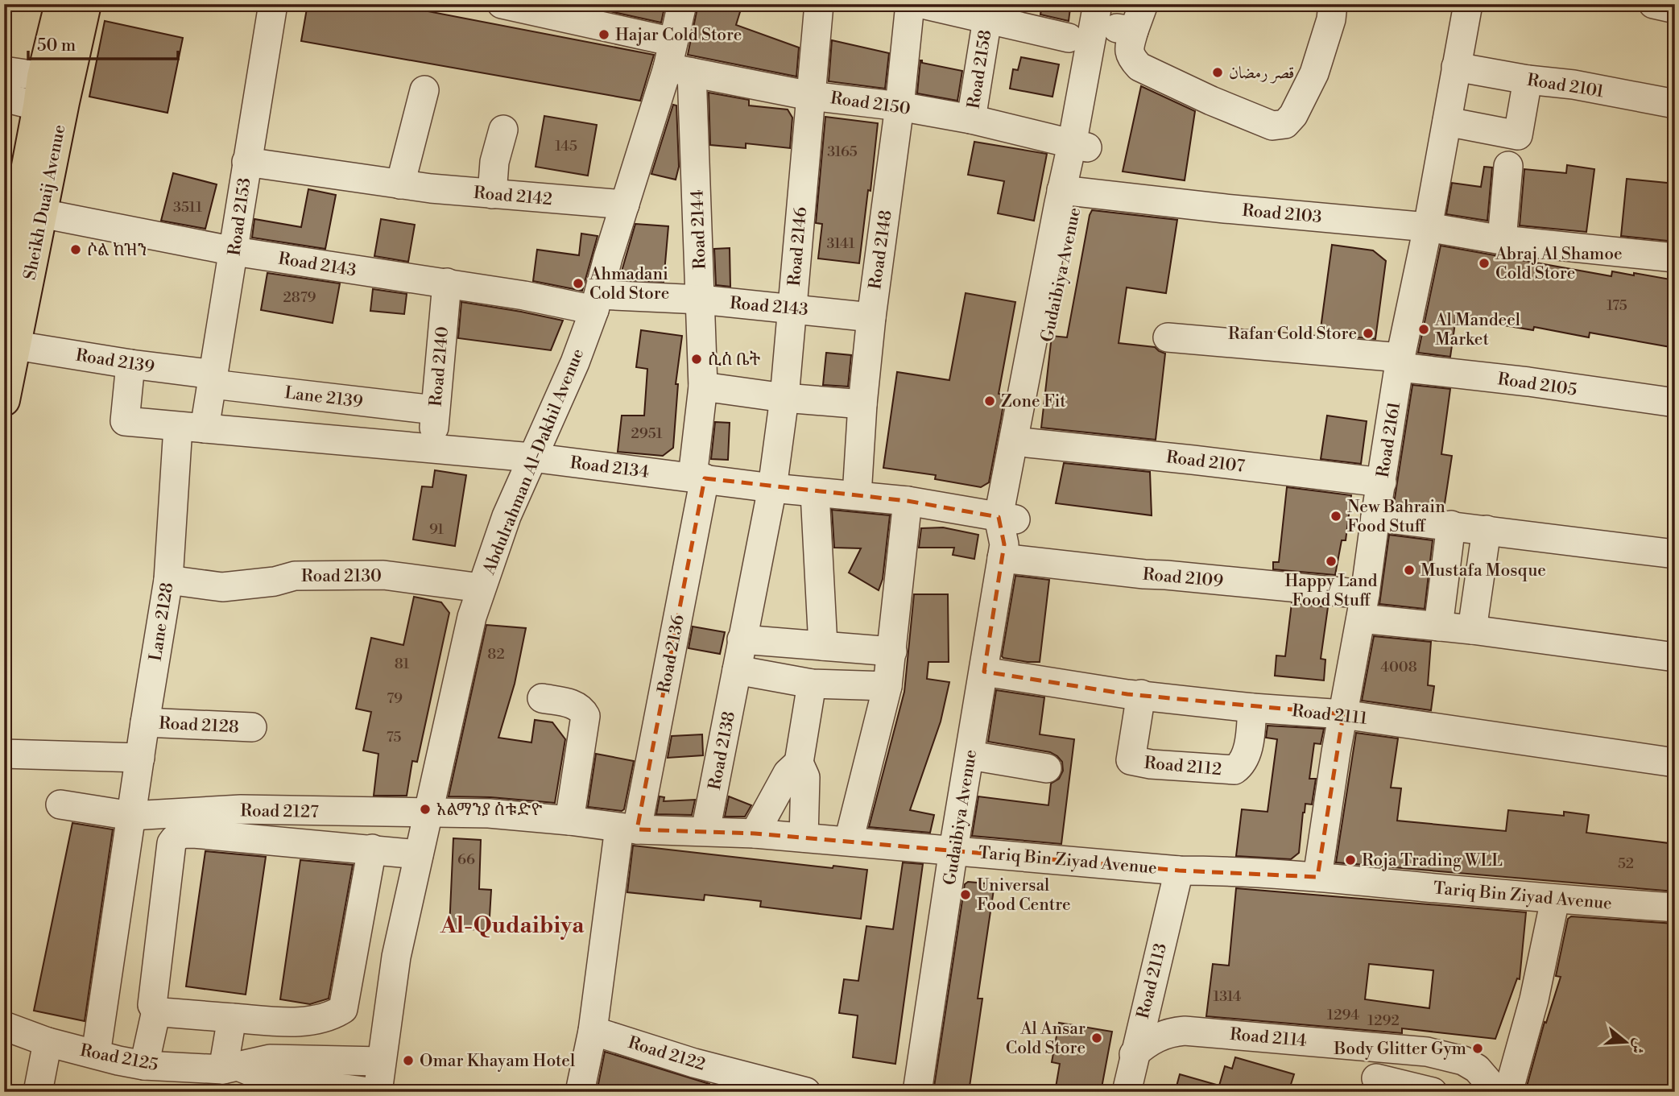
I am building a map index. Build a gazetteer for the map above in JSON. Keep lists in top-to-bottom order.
{
  "streets": {
    "main road": ["Sheikh Duaij Avenue"],
    "street": [
      "Road 2158",
      "Road 2101",
      "Road 2150",
      "Road 2142",
      "Road 2103",
      "Road 2153",
      "Road 2144",
      "Road 2146",
      "Road 2148",
      "Road 2143",
      "Gudaibiya Avenue",
      "Road 2139",
      "Road 2140",
      "Road 2105",
      "Lane 2139",
      "Road 2161",
      "Abdulrahman Al-Dakhil Avenue",
      "Road 2107",
      "Road 2134",
      "Road 2130",
      "Road 2109",
      "Lane 2128",
      "Road 2136",
      "Road 2111",
      "Road 2128",
      "Road 2138",
      "Road 2112",
      "Road 2127",
      "Tariq Bin Ziyad Avenue",
      "Road 2113",
      "Road 2114",
      "Road 2122",
      "Road 2125"
    ]
  },
  "crossings": [
    ["Road 2158", "Road 2150"],
    ["Road 2101", "Road 2161"],
    ["Road 2150", "Road 2144"],
    ["Road 2150", "Road 2146"],
    ["Road 2150", "Road 2148"],
    ["Road 2150", "Gudaibiya Avenue"],
    ["Road 2150", "Abdulrahman Al-Dakhil Avenue"],
    ["Road 2142", "Road 2153"],
    ["Road 2142", "Abdulrahman Al-Dakhil Avenue"],
    ["Sheikh Duaij Avenue", "Road 2143"],
    ["Sheikh Duaij Avenue", "Road 2139"],
    ["Road 2103", "Gudaibiya Avenue"],
    ["Road 2103", "Road 2161"],
    ["Road 2153", "Road 2143"],
    ["Road 2153", "Road 2139"],
    ["Road 2153", "Lane 2139"],
    ["Road 2153", "Road 2134"],
    ["Road 2153", "Lane 2128"],
    ["Road 2144", "Road 2143"],
    ["Road 2144", "Abdulrahman Al-Dakhil Avenue"],
    ["Road 2144", "Road 2134"],
    ["Road 2144", "Road 2136"],
    ["Road 2146", "Road 2143"],
    ["Road 2146", "Road 2134"],
    ["Road 2146", "Road 2138"],
    ["Road 2148", "Road 2143"],
    ["Road 2148", "Road 2134"],
    ["Road 2143", "Road 2140"],
    ["Road 2143", "Abdulrahman Al-Dakhil Avenue"],
    ["Gudaibiya Avenue", "Road 2107"],
    ["Gudaibiya Avenue", "Road 2134"],
    ["Gudaibiya Avenue", "Road 2109"],
    ["Gudaibiya Avenue", "Road 2111"],
    ["Gudaibiya Avenue", "Tariq Bin Ziyad Avenue"],
    ["Road 2139", "Lane 2139"],
    ["Road 2139", "Road 2134"],
    ["Road 2140", "Lane 2139"],
    ["Road 2140", "Road 2134"],
    ["Road 2105", "Road 2161"],
    ["Road 2161", "Road 2107"],
    ["Road 2161", "Road 2109"],
    ["Road 2161", "Road 2111"],
    ["Road 2161", "Tariq Bin Ziyad Avenue"],
    ["Abdulrahman Al-Dakhil Avenue", "Road 2134"],
    ["Abdulrahman Al-Dakhil Avenue", "Road 2130"],
    ["Abdulrahman Al-Dakhil Avenue", "Road 2127"],
    ["Abdulrahman Al-Dakhil Avenue", "Tariq Bin Ziyad Avenue"],
    ["Abdulrahman Al-Dakhil Avenue", "Road 2125"],
    ["Road 2134", "Road 2109"],
    ["Road 2134", "Lane 2128"],
    ["Road 2134", "Road 2136"],
    ["Road 2134", "Road 2138"],
    ["Road 2130", "Lane 2128"],
    ["Lane 2128", "Road 2128"],
    ["Lane 2128", "Road 2127"],
    ["Road 2136", "Tariq Bin Ziyad Avenue"],
    ["Road 2111", "Road 2112"],
    ["Road 2138", "Tariq Bin Ziyad Avenue"],
    ["Road 2127", "Tariq Bin Ziyad Avenue"],
    ["Tariq Bin Ziyad Avenue", "Road 2113"],
    ["Road 2113", "Road 2114"]
  ],
  "districts": ["Al-Qudaibiya"],
  "places": [
    "Hajar Cold Store",
    "قصر رمضان",
    "ሶል ከዝን",
    "Abraj Al Shamoe Cold Store",
    "Ahmadani Cold Store",
    "Al Mandeel Market",
    "Rafan Cold Store",
    "ሲስ ቤት",
    "Zone Fit",
    "New Bahrain Food Stuff",
    "Happy Land Food Stuff",
    "Mustafa Mosque",
    "አልማንያ ስቱድዮ",
    "Roja Trading WLL",
    "Universal Food Centre",
    "Al Ansar Cold Store",
    "Body Glitter Gym",
    "Omar Khayam Hotel"
  ],
  "house_numbers": [
    "145",
    "3165",
    "3511",
    "3141",
    "2879",
    "175",
    "2951",
    "91",
    "82",
    "81",
    "4008",
    "79",
    "75",
    "66",
    "52",
    "1314",
    "1294",
    "1292"
  ],
  "scale_bar": "50 m",
  "north": "right"
}
